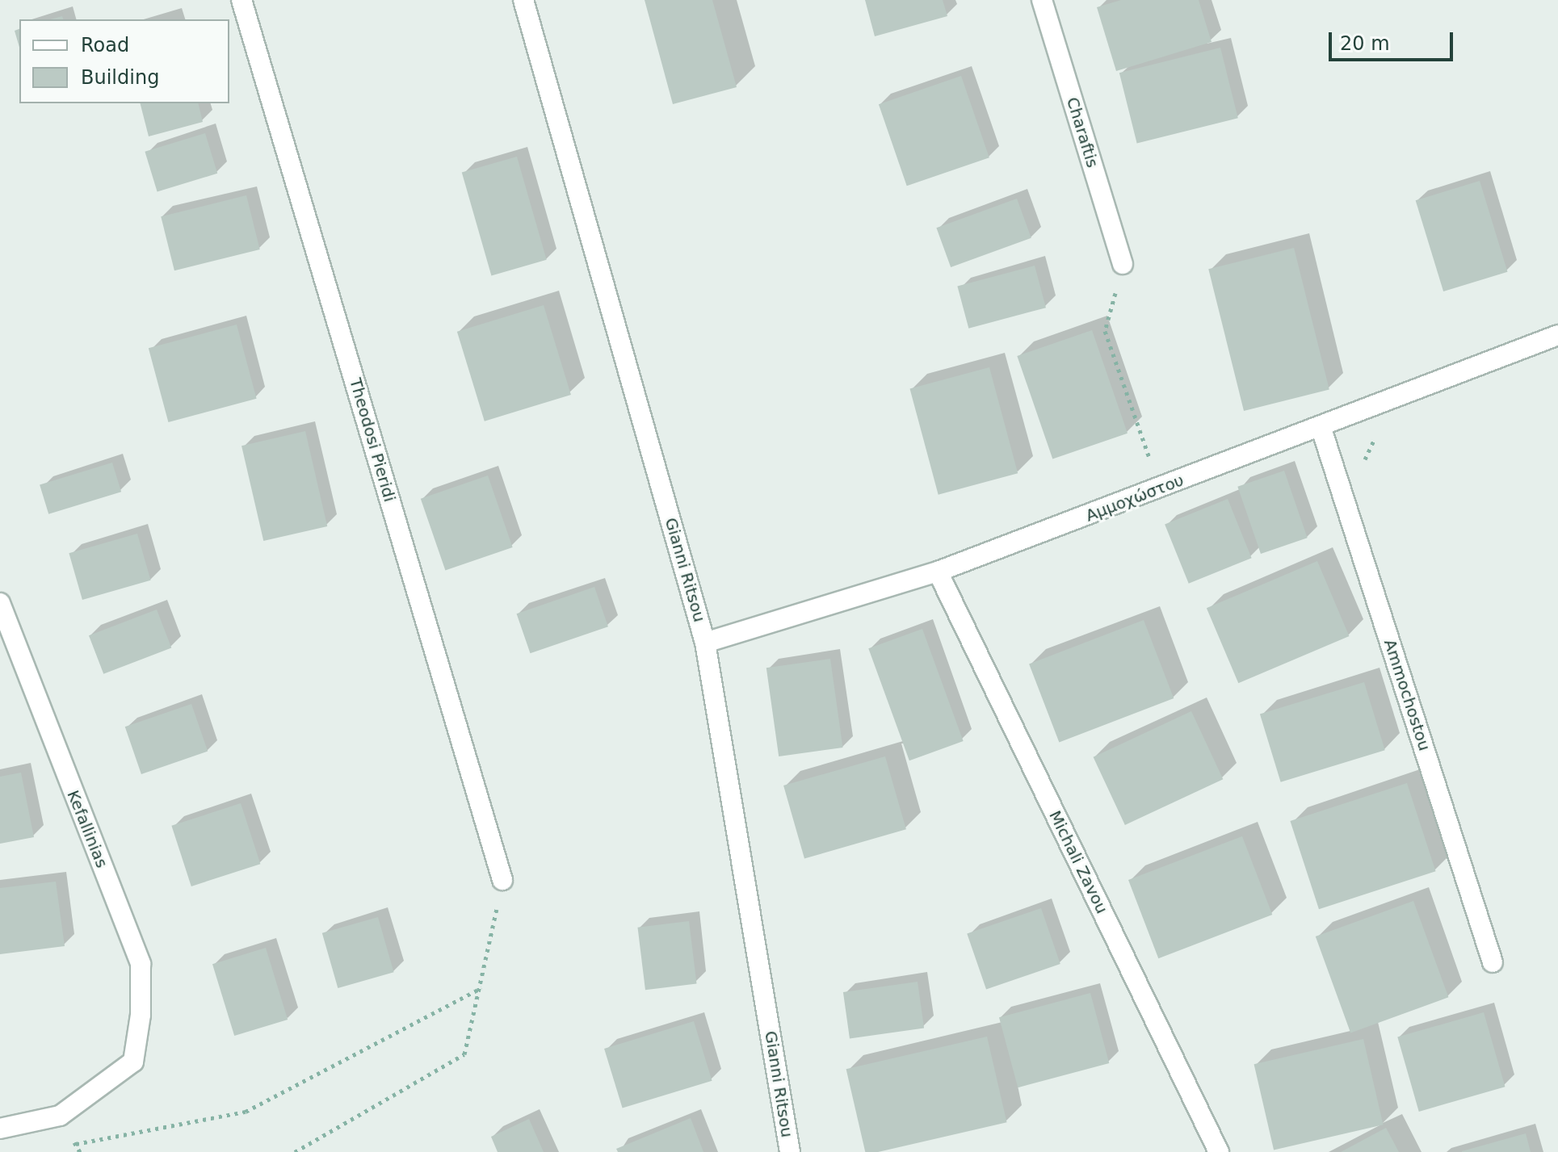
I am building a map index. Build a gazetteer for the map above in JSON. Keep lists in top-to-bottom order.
{
  "streets": {
    "street": [
      "Charaftis",
      "Theodosi Pieridi",
      "Αμμοχώστου",
      "Gianni Ritsou",
      "Ammochostou",
      "Kefallinias",
      "Michali Zavou"
    ]
  },
  "crossings": [
    ["Αμμοχώστου", "Gianni Ritsou"],
    ["Αμμοχώστου", "Ammochostou"],
    ["Αμμοχώστου", "Michali Zavou"]
  ],
  "legend": ["Road", "Building"],
  "scale_bar": "20 m"
}
